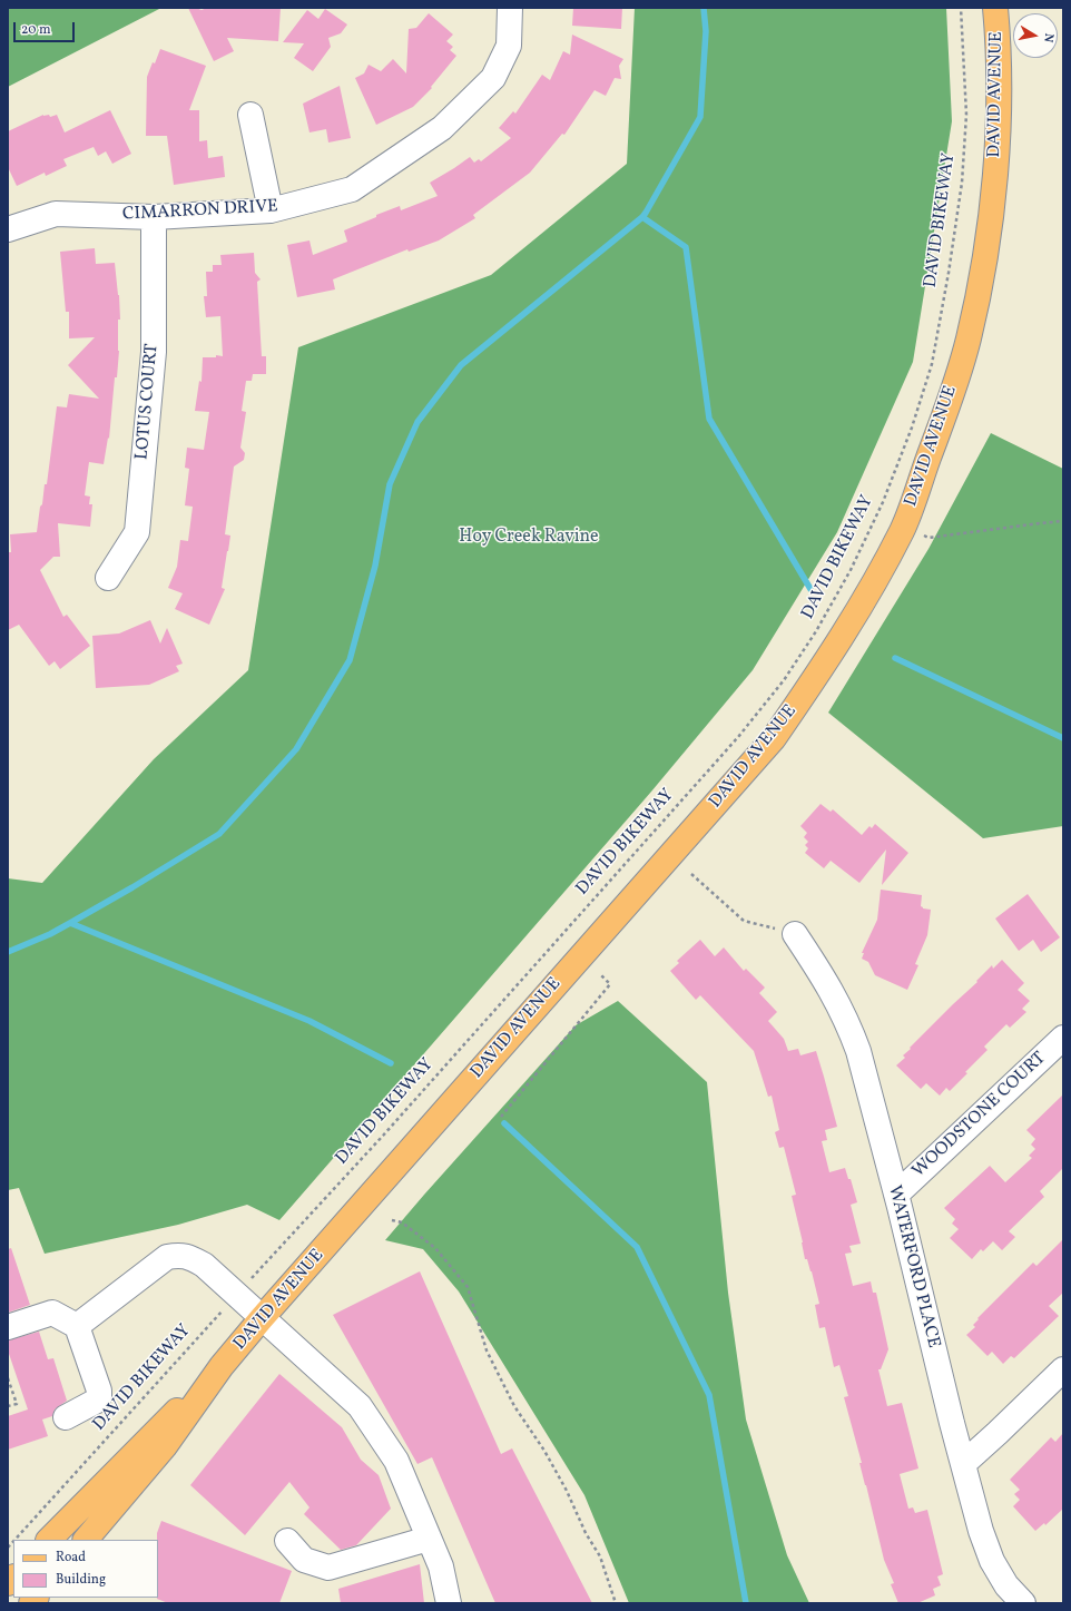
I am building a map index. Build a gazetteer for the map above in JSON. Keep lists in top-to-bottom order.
{
  "streets": {
    "main road": ["DAVID AVENUE"],
    "street": [
      "CIMARRON DRIVE",
      "LOTUS COURT",
      "WOODSTONE COURT",
      "WATERFORD PLACE"
    ],
    "path": ["DAVID BIKEWAY"]
  },
  "crossings": [
    ["CIMARRON DRIVE", "LOTUS COURT"],
    ["WOODSTONE COURT", "WATERFORD PLACE"]
  ],
  "parks": ["Hoy Creek Ravine"],
  "legend": ["Road", "Building"],
  "scale_bar": "20 m",
  "north": "right"
}
